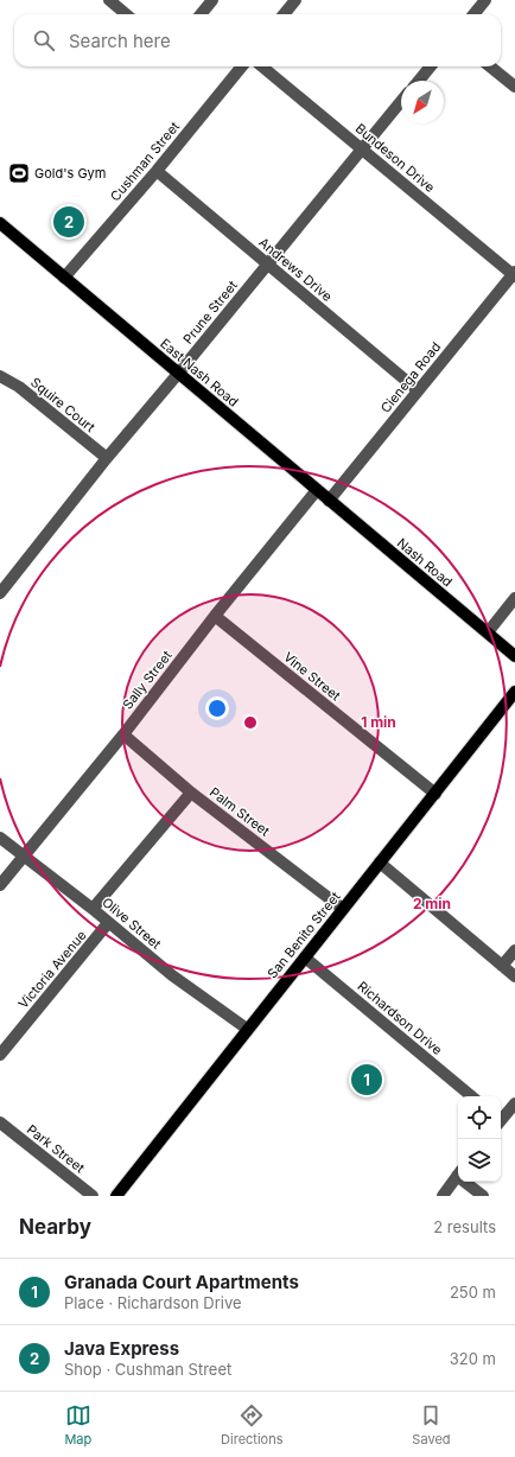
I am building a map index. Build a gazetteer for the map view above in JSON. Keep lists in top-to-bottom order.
{
  "streets": {
    "main road": ["East Nash Road", "Nash Road", "San Benito Street"],
    "street": [
      "Bundeson Drive",
      "Cushman Street",
      "Andrews Drive",
      "Prune Street",
      "Cienega Road",
      "Squire Court",
      "Vine Street",
      "Sally Street",
      "Palm Street",
      "Olive Street",
      "Victoria Avenue",
      "Richardson Drive",
      "Park Street"
    ]
  },
  "crossings": [
    ["Bundeson Drive", "Prune Street"],
    ["Bundeson Drive", "Cienega Road"],
    ["Cushman Street", "Andrews Drive"],
    ["Cushman Street", "East Nash Road"],
    ["Andrews Drive", "Prune Street"],
    ["Andrews Drive", "Cienega Road"],
    ["Prune Street", "East Nash Road"],
    ["Prune Street", "Squire Court"],
    ["East Nash Road", "Nash Road"],
    ["East Nash Road", "Sally Street"],
    ["Cienega Road", "Nash Road"],
    ["Nash Road", "Sally Street"],
    ["Vine Street", "Sally Street"],
    ["Vine Street", "San Benito Street"],
    ["Sally Street", "Palm Street"],
    ["Sally Street", "Olive Street"],
    ["Palm Street", "San Benito Street"],
    ["Olive Street", "San Benito Street"],
    ["Olive Street", "Victoria Avenue"],
    ["San Benito Street", "Richardson Drive"]
  ],
  "places": {
    "sports": ["Gold's Gym"]
  },
  "north": "bottom left",
  "page": {
    "search": "Search here",
    "pins": ["2", "1"],
    "heading": ["Nearby", "2 results"],
    "list": [
      {
        "mark": "1",
        "name": "Granada Court Apartments",
        "note": "Place · Richardson Drive",
        "value": "250 m"
      },
      {
        "mark": "2",
        "name": "Java Express",
        "note": "Shop · Cushman Street",
        "value": "320 m"
      }
    ],
    "nav": ["Map", "Directions", "Saved"]
  },
  "rings": ["1 min", "2 min"]
}
